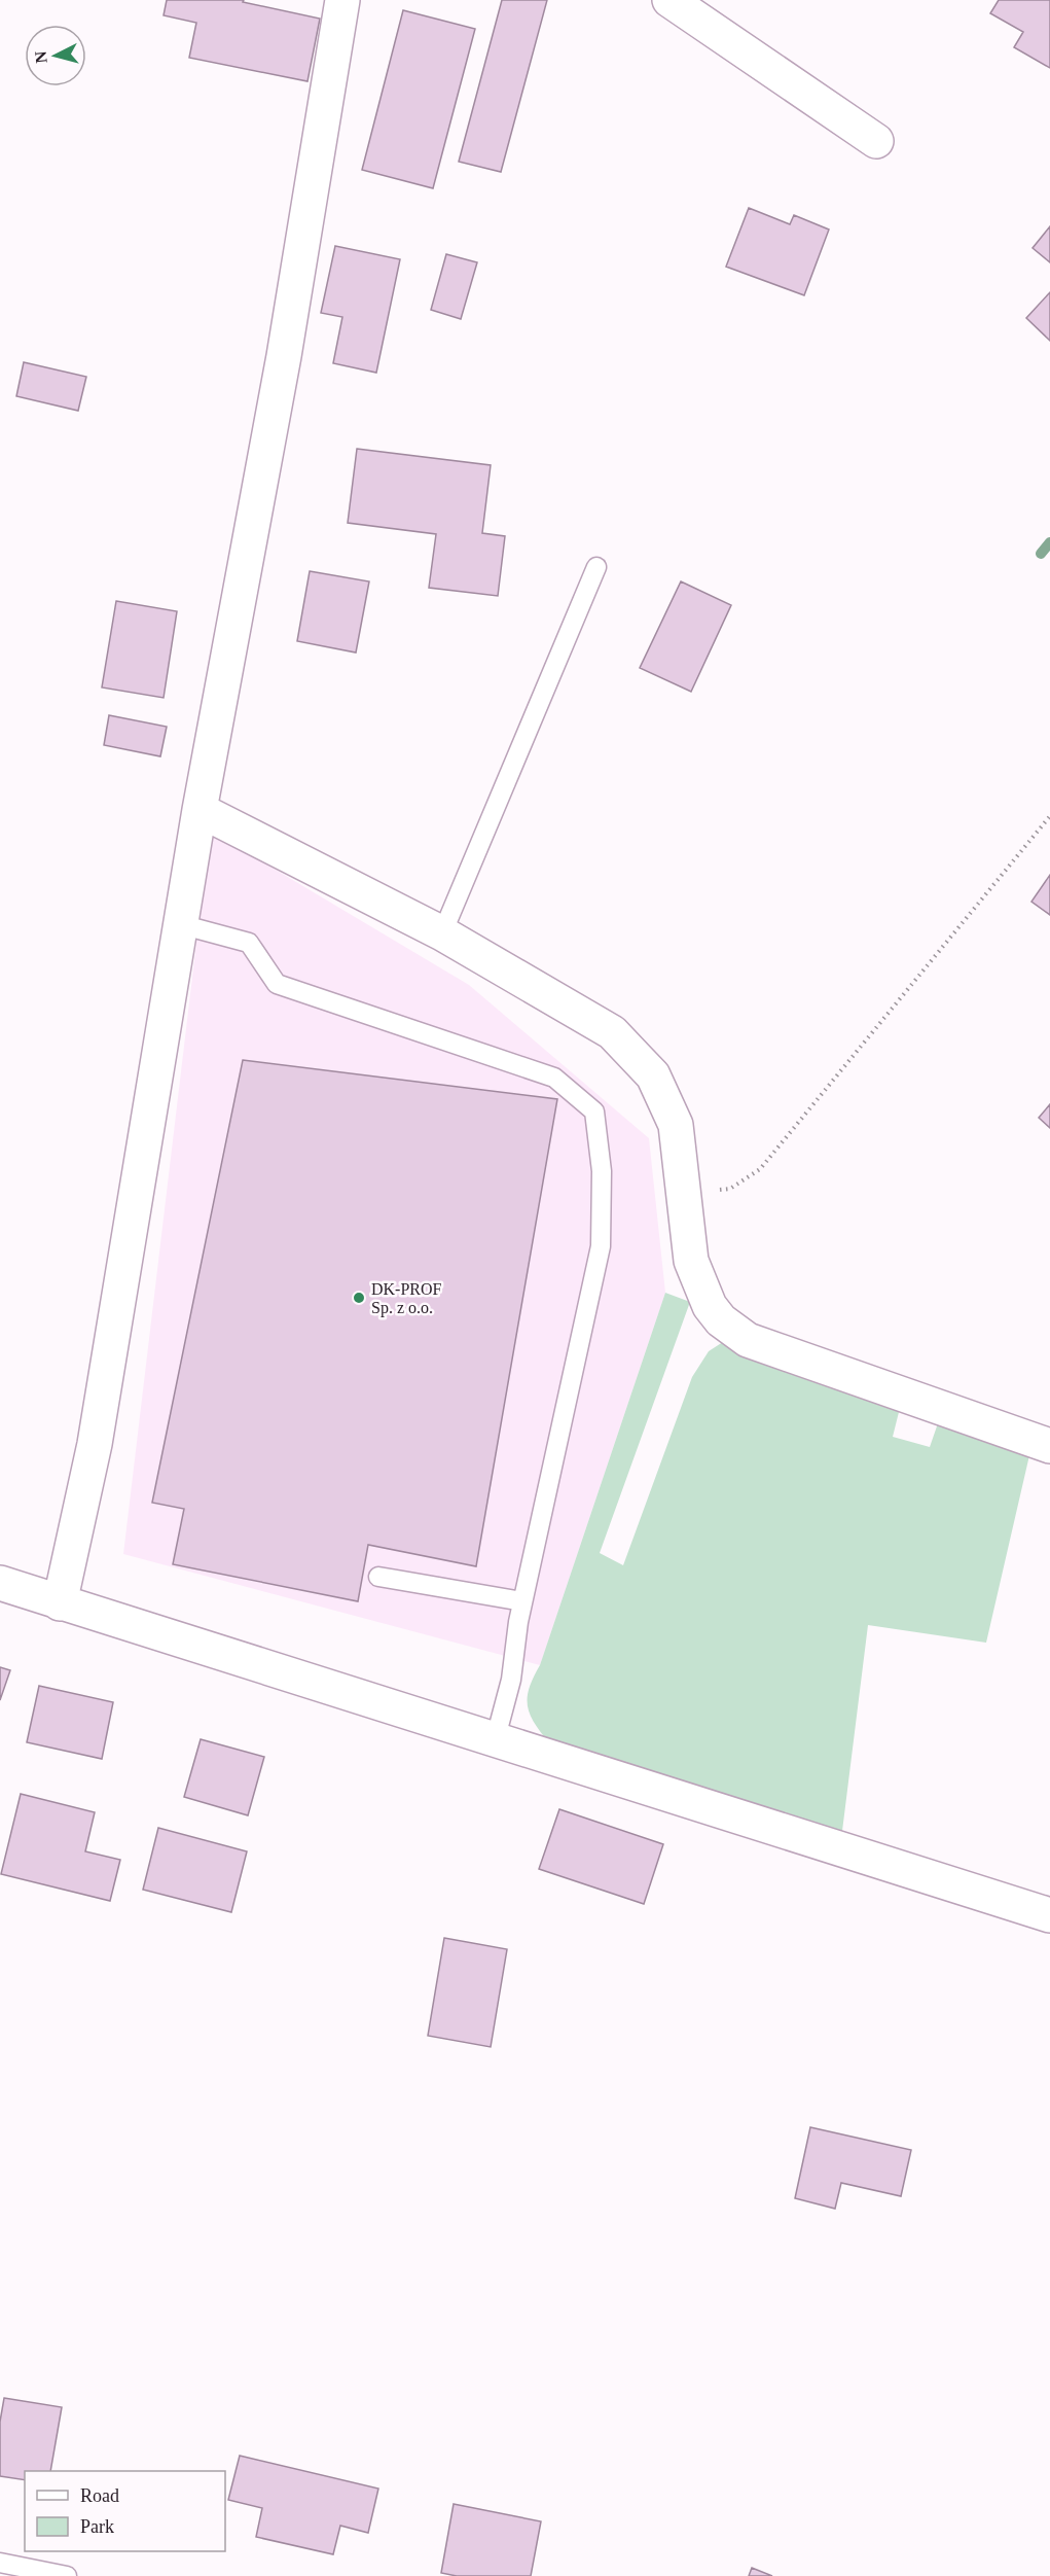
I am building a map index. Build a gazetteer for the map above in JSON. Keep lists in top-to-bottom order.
{
  "places": ["DK-PROF Sp. z o.o."],
  "legend": ["Road", "Park"],
  "north": "left"
}
